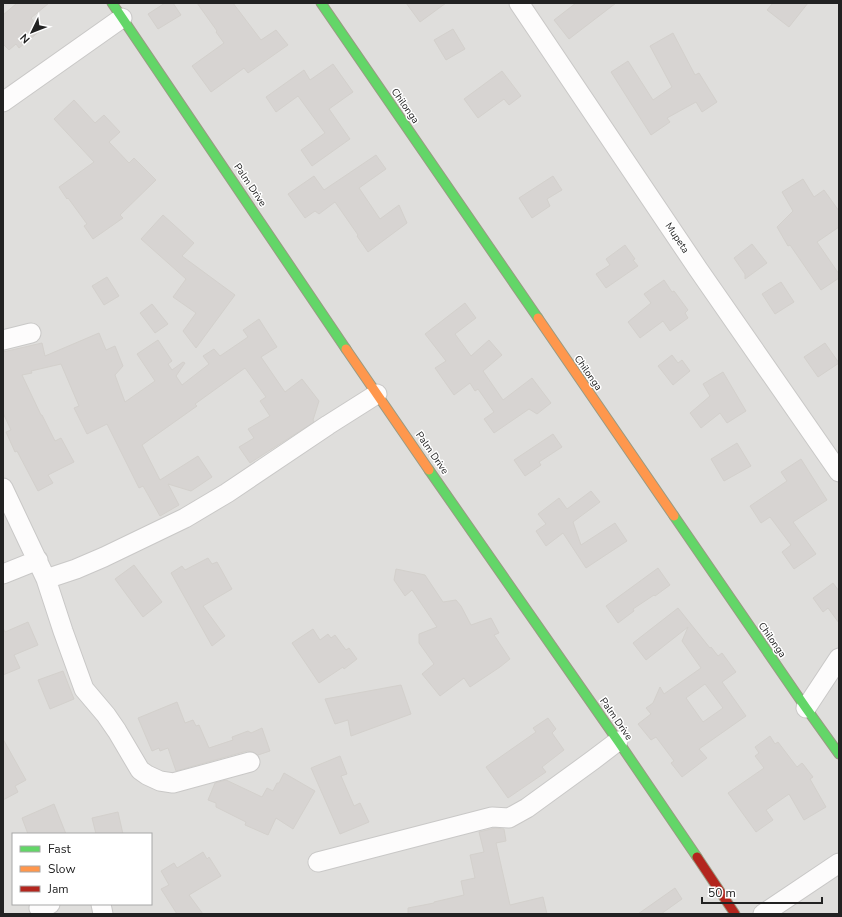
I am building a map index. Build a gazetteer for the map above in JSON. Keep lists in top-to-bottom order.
{
  "streets": {
    "street": ["Chilonga", "Palm Drive", "Mupeta"]
  },
  "legend": ["Fast", "Slow", "Jam"],
  "scale_bar": "50 m",
  "north": "bottom left"
}
